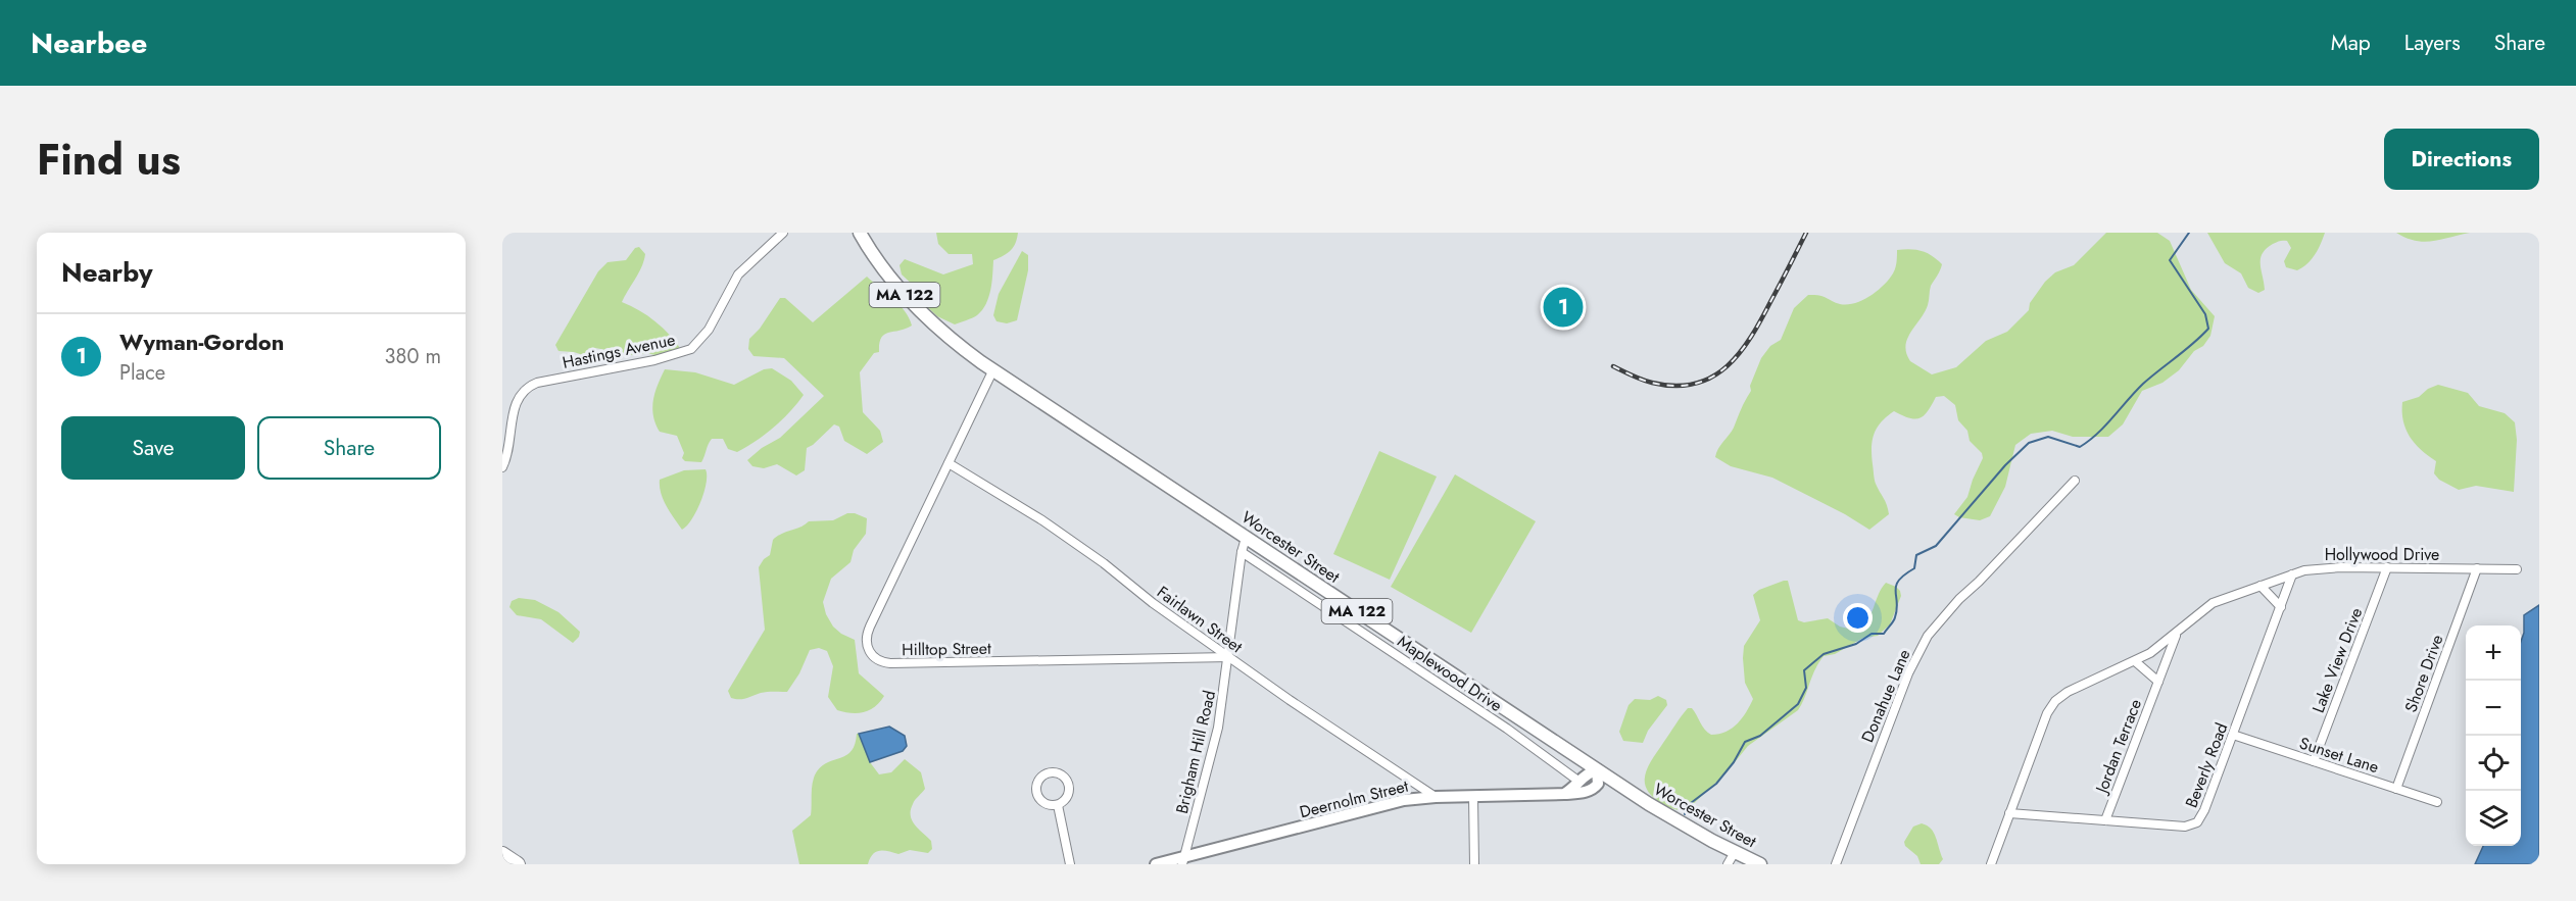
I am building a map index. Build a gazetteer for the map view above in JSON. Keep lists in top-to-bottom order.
{
  "streets": {
    "main road": ["MA 122", "Worcester Street"],
    "street": [
      "Hastings Avenue",
      "Hollywood Drive",
      "Fairlawn Street",
      "Hilltop Street",
      "Lake View Drive",
      "Maplewood Drive",
      "Shore Drive",
      "Donahue Lane",
      "Jordan Terrace",
      "Brigham Hill Road",
      "Sunset Lane",
      "Beverly Road",
      "Deernolm Street"
    ]
  },
  "crossings": [
    ["Worcester Street", "Hilltop Street"],
    ["Worcester Street", "Brigham Hill Road"],
    ["Worcester Street", "Deernolm Street"],
    ["Hollywood Drive", "Lake View Drive"],
    ["Hollywood Drive", "Shore Drive"],
    ["Hollywood Drive", "Jordan Terrace"],
    ["Hollywood Drive", "Beverly Road"],
    ["Fairlawn Street", "Hilltop Street"],
    ["Fairlawn Street", "Brigham Hill Road"],
    ["Fairlawn Street", "Deernolm Street"],
    ["Hilltop Street", "Brigham Hill Road"],
    ["Lake View Drive", "Sunset Lane"],
    ["Maplewood Drive", "Brigham Hill Road"],
    ["Shore Drive", "Sunset Lane"],
    ["Jordan Terrace", "Beverly Road"],
    ["Brigham Hill Road", "Deernolm Street"],
    ["Sunset Lane", "Beverly Road"]
  ],
  "page": {
    "header": "Nearbee",
    "nav": ["Map", "Layers", "Share"],
    "title": "Find us",
    "buttons": [
      "Directions",
      ["Save", "Share"]
    ],
    "heading": "Nearby",
    "pins": "1",
    "list": [
      {
        "mark": "1",
        "name": "Wyman-Gordon",
        "note": "Place",
        "value": "380 m"
      }
    ],
    "map_buttons": ["+", "−"]
  }
}
